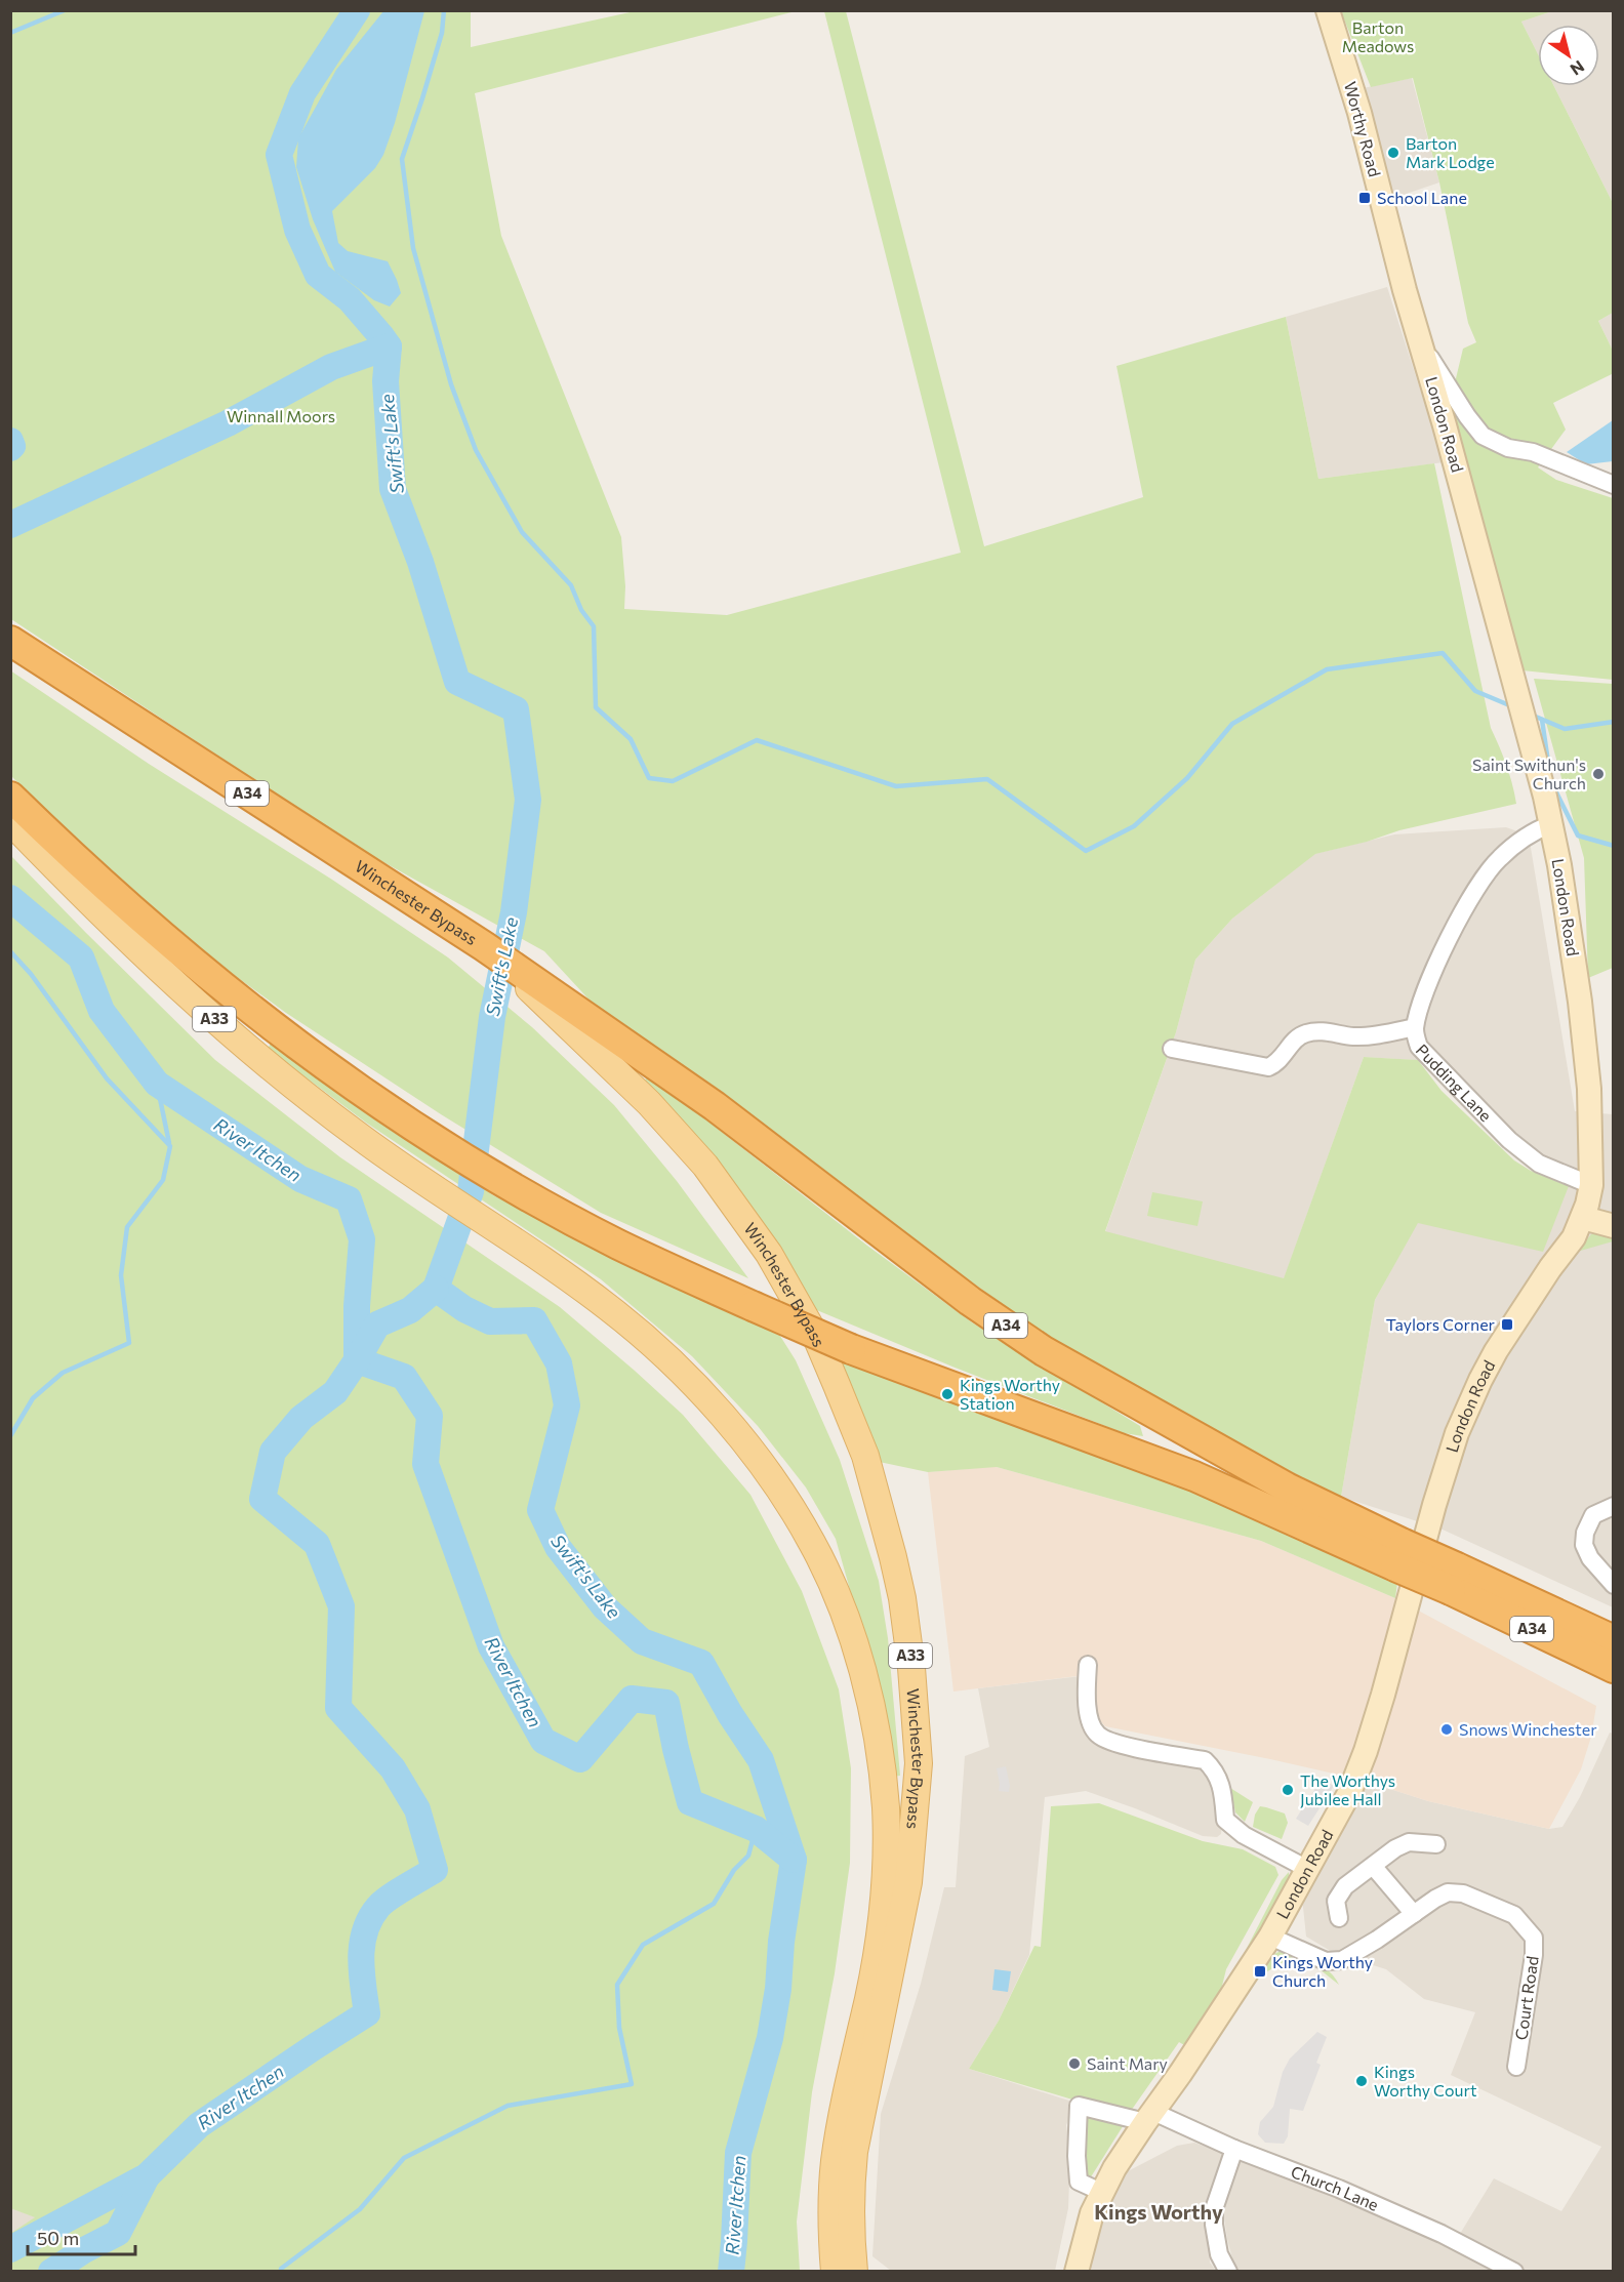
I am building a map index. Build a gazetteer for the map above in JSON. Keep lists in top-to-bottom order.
{
  "streets": {
    "highway": ["A34", "Winchester Bypass"],
    "main road": ["Worthy Road", "London Road", "A33"],
    "street": ["Pudding Lane", "Court Road", "Church Lane"]
  },
  "crossings": [
    ["Worthy Road", "London Road"],
    ["London Road", "Pudding Lane"],
    ["London Road", "Court Road"],
    ["London Road", "Church Lane"],
    ["A34", "Winchester Bypass"]
  ],
  "districts": ["Kings Worthy"],
  "water": ["Swift's Lake", "River Itchen"],
  "parks": ["Barton Meadows", "Winnall Moors"],
  "places": {
    "other": [
      "Barton Mark Lodge",
      "Saint Swithun's Church",
      "Kings Worthy Station",
      "Snows Winchester",
      "The Worthys Jubilee Hall",
      "Saint Mary",
      "Kings Worthy Court"
    ],
    "transit": ["School Lane", "Taylors Corner", "Kings Worthy Church"]
  },
  "scale_bar": "50 m",
  "north": "bottom right"
}
